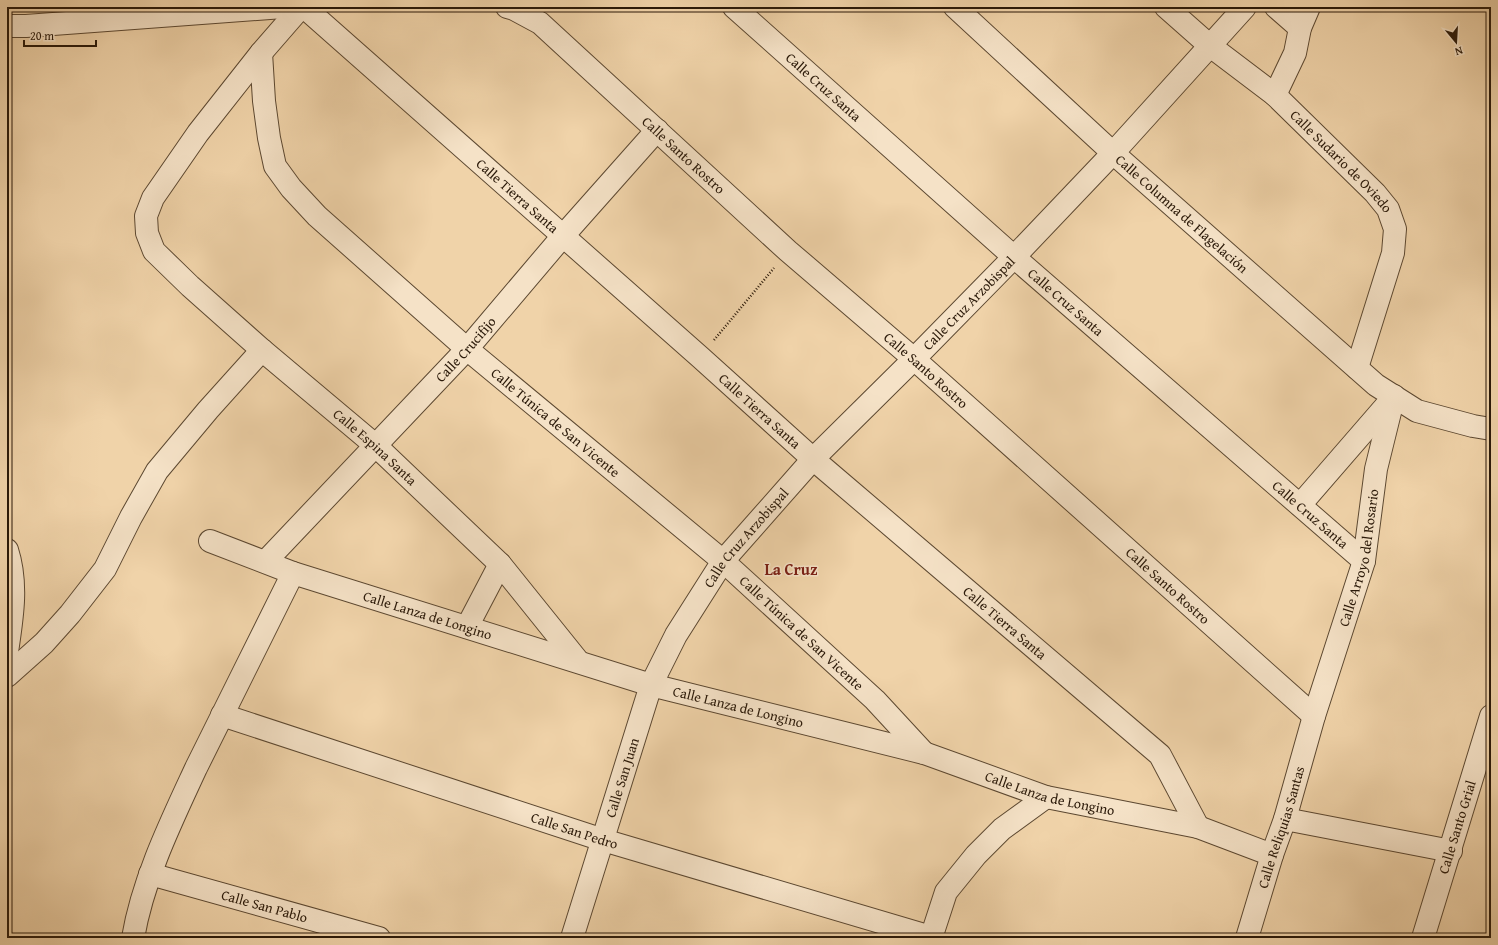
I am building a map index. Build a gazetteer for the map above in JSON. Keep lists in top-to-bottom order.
{
  "streets": {
    "street": [
      "Calle Cruz Santa",
      "Calle Santo Rostro",
      "Calle Sudario de Oviedo",
      "Calle Tierra Santa",
      "Calle Columna de Flagelación",
      "Calle Cruz Arzobispal",
      "Calle Crucifijo",
      "Calle Túnica de San Vicente",
      "Calle Espina Santa",
      "Calle Arroyo del Rosario",
      "Calle Lanza de Longino",
      "Calle San Juan",
      "Calle Reliquias Santas",
      "Calle Santo Grial",
      "Calle San Pedro",
      "Calle San Pablo"
    ]
  },
  "crossings": [
    ["Calle Cruz Santa", "Calle Cruz Arzobispal"],
    ["Calle Cruz Santa", "Calle Arroyo del Rosario"],
    ["Calle Santo Rostro", "Calle Cruz Arzobispal"],
    ["Calle Santo Rostro", "Calle Crucifijo"],
    ["Calle Santo Rostro", "Calle Arroyo del Rosario"],
    ["Calle Santo Rostro", "Calle Reliquias Santas"],
    ["Calle Sudario de Oviedo", "Calle Columna de Flagelación"],
    ["Calle Sudario de Oviedo", "Calle Cruz Arzobispal"],
    ["Calle Tierra Santa", "Calle Cruz Arzobispal"],
    ["Calle Tierra Santa", "Calle Crucifijo"],
    ["Calle Tierra Santa", "Calle Lanza de Longino"],
    ["Calle Columna de Flagelación", "Calle Cruz Arzobispal"],
    ["Calle Columna de Flagelación", "Calle Arroyo del Rosario"],
    ["Calle Cruz Arzobispal", "Calle Túnica de San Vicente"],
    ["Calle Cruz Arzobispal", "Calle Lanza de Longino"],
    ["Calle Cruz Arzobispal", "Calle San Juan"],
    ["Calle Crucifijo", "Calle Túnica de San Vicente"],
    ["Calle Crucifijo", "Calle Espina Santa"],
    ["Calle Crucifijo", "Calle Lanza de Longino"],
    ["Calle Túnica de San Vicente", "Calle Espina Santa"],
    ["Calle Túnica de San Vicente", "Calle Lanza de Longino"],
    ["Calle Espina Santa", "Calle Lanza de Longino"],
    ["Calle Arroyo del Rosario", "Calle Reliquias Santas"],
    ["Calle Lanza de Longino", "Calle San Juan"],
    ["Calle Lanza de Longino", "Calle Reliquias Santas"],
    ["Calle San Juan", "Calle San Pedro"]
  ],
  "districts": ["La Cruz"],
  "scale_bar": "20 m",
  "north": "bottom"
}
